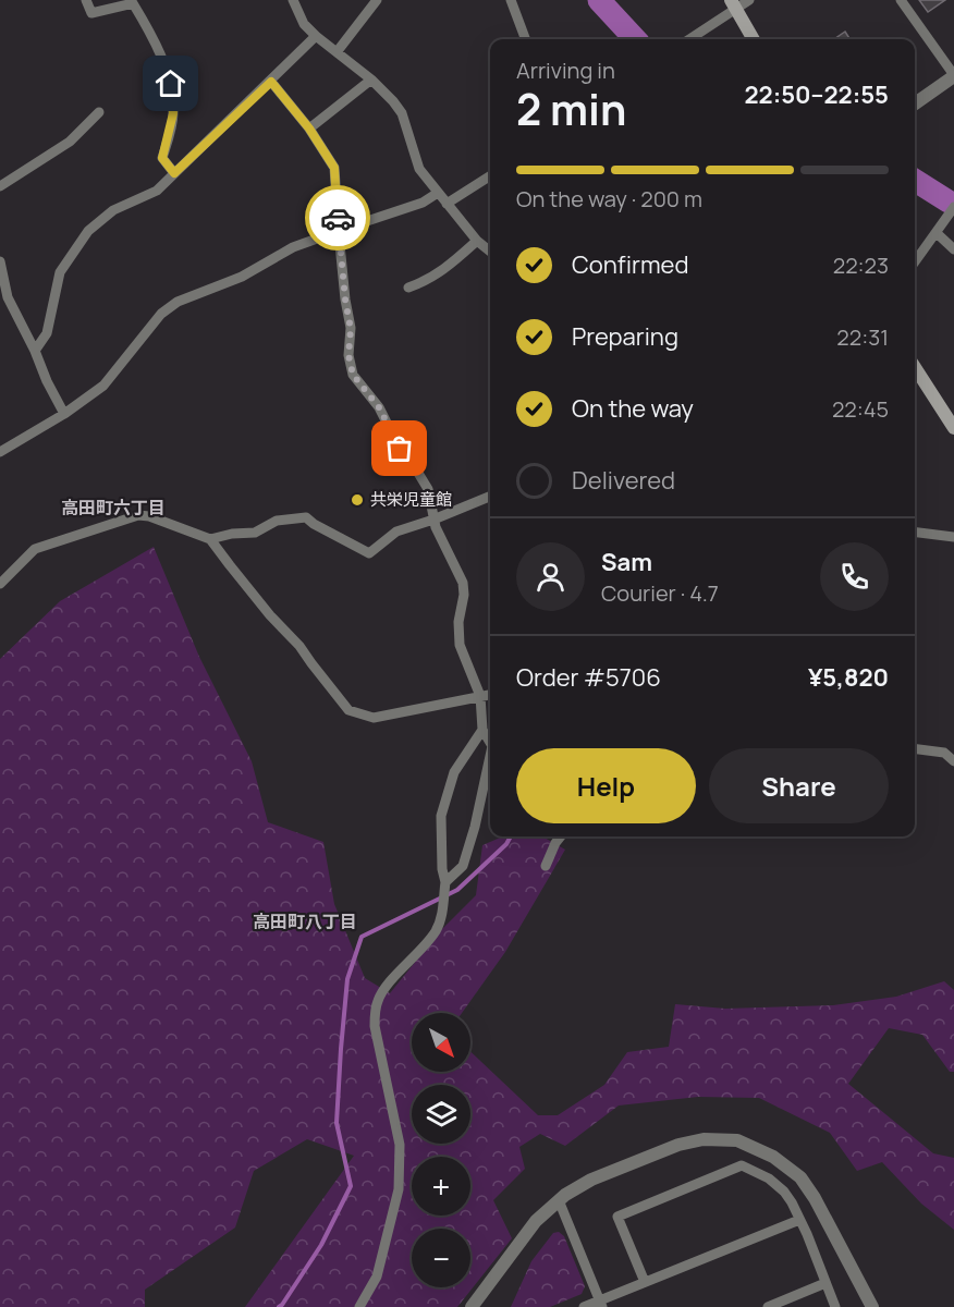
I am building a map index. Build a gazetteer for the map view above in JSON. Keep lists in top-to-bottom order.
{
  "districts": ["高田町六丁目", "高田町八丁目"],
  "places": ["共栄児童館"],
  "north": "bottom right",
  "page": {
    "heading": ["2 min", "Arriving in", "22:50–22:55"],
    "panel": [
      "Sam",
      "Courier · 4.7",
      "Order #5706",
      "¥5,820"
    ],
    "bar": "On the way · 200 m",
    "list": [
      ["Confirmed", "22:23"],
      ["Preparing", "22:31"],
      ["On the way", "22:45"],
      "Delivered"
    ],
    "buttons": ["Help", "Share"],
    "map_buttons": ["+", "−"]
  }
}
